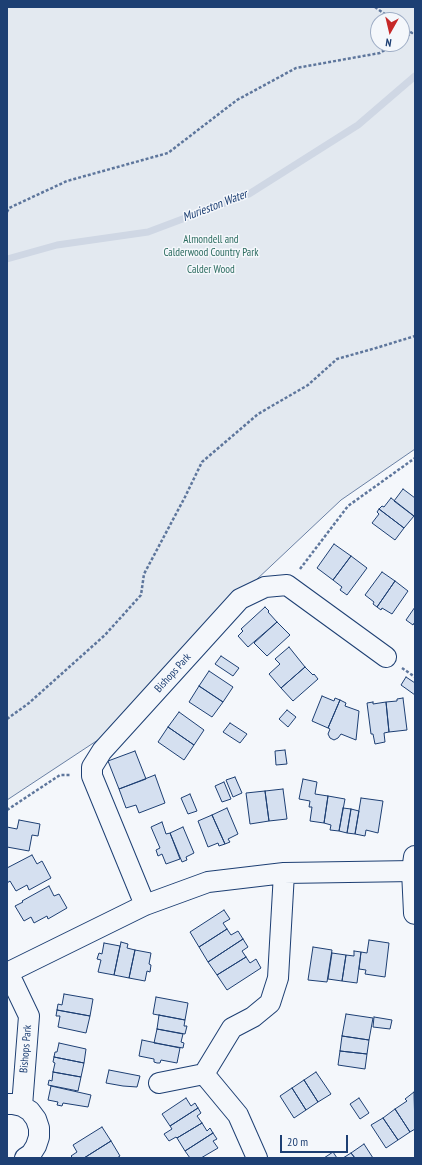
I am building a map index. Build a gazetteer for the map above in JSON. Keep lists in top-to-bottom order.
{
  "streets": {
    "street": ["Bishops Park"]
  },
  "water": ["Murieston Water"],
  "parks": ["Almondell and Calderwood Country Park", "Calder Wood"],
  "scale_bar": "20 m",
  "north": "bottom"
}
